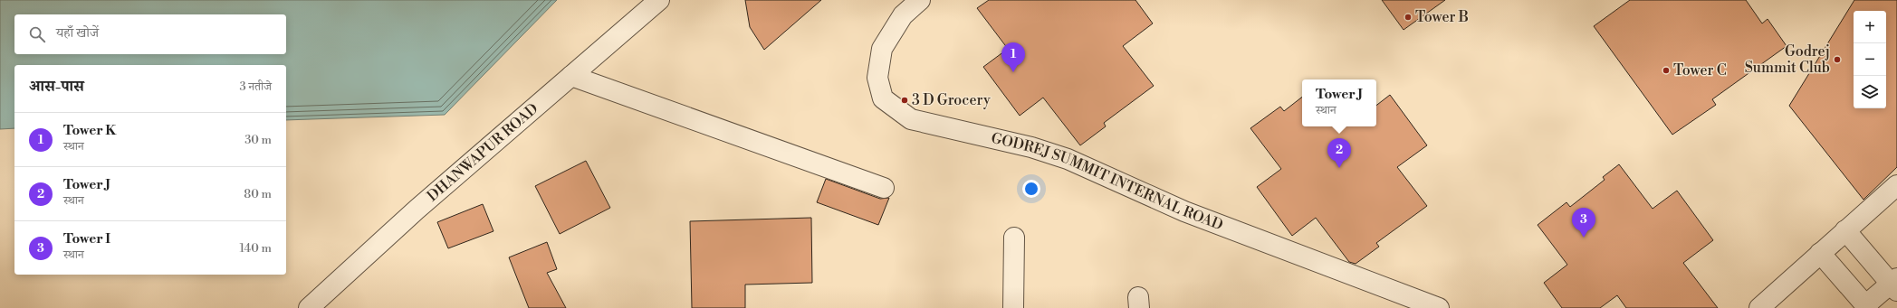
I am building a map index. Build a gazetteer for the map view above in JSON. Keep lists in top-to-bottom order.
{
  "streets": {
    "street": ["DHANWAPUR ROAD", "GODREJ SUMMIT INTERNAL ROAD"]
  },
  "places": [
    "Tower B",
    "Godrej Summit Club",
    "Tower C",
    "3 D Grocery"
  ],
  "page": {
    "map_buttons": ["+", "−"],
    "search": "यहाँ खोजें",
    "pins": ["1", "2", "3"],
    "heading": ["आस-पास", "3 नतीजे"],
    "popup": ["Tower J", "स्थान"],
    "list": [
      {
        "mark": "1",
        "name": "Tower K",
        "note": "स्थान",
        "value": "30 m"
      },
      {
        "mark": "2",
        "name": "Tower J",
        "note": "स्थान",
        "value": "80 m"
      },
      {
        "mark": "3",
        "name": "Tower I",
        "note": "स्थान",
        "value": "140 m"
      }
    ]
  }
}
